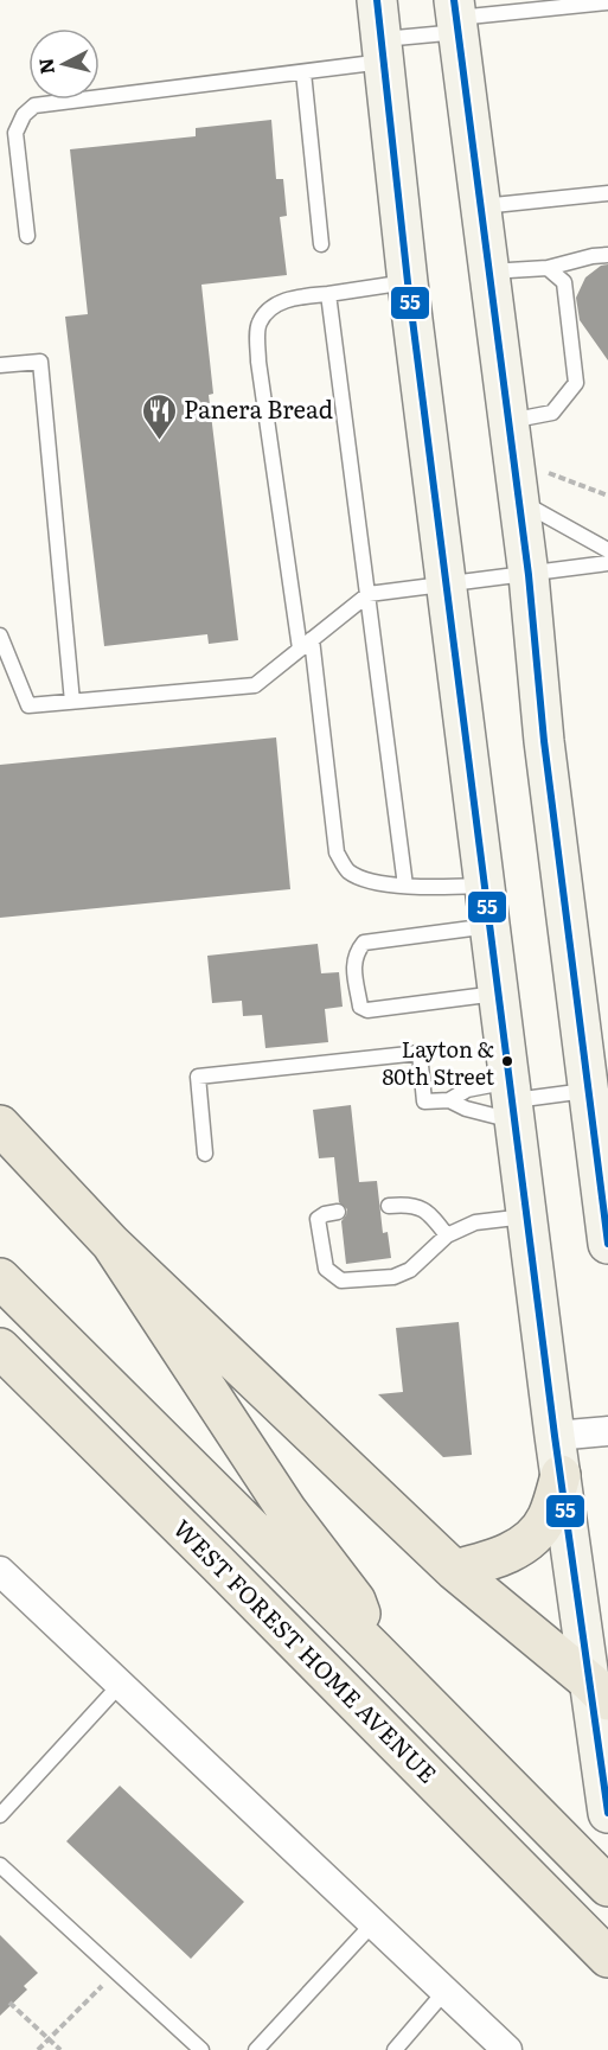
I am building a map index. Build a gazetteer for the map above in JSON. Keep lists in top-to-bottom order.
{
  "streets": {
    "main road": ["WEST FOREST HOME AVENUE"]
  },
  "places": {
    "restaurant": ["Panera Bread"],
    "other": ["Layton & 80th Street"]
  },
  "lines": ["transit line 55"],
  "north": "left"
}
